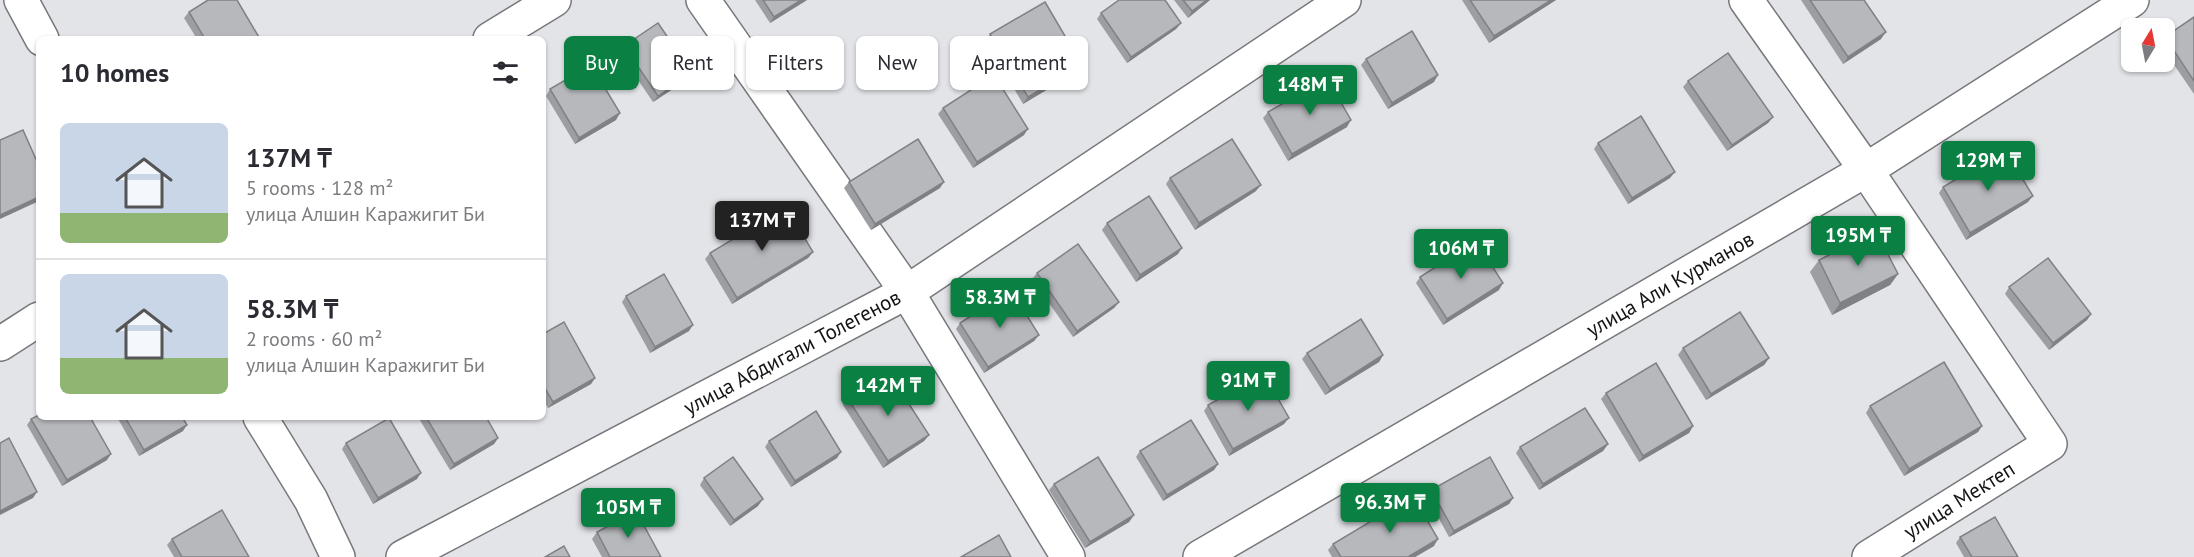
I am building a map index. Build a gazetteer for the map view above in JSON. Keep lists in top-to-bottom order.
{
  "streets": {
    "street": ["улица Али Курманов", "улица Абдигали Толегенов", "улица Мектеп"]
  },
  "crossings": [
    ["улица Али Курманов", "улица Мектеп"]
  ],
  "north": "top",
  "page": {
    "chip": [
      "Buy",
      "Rent",
      "Filters",
      "New",
      "Apartment"
    ],
    "heading": "10 homes",
    "price": [
      "148M ₸",
      "129M ₸",
      "137M ₸",
      "195M ₸",
      "106M ₸",
      "58.3M ₸",
      "91M ₸",
      "142M ₸",
      "96.3M ₸",
      "105M ₸"
    ],
    "list": [
      {
        "name": "137M ₸",
        "note": "5 rooms · 128 m² · улица Алшин Каражигит Би"
      },
      {
        "name": "58.3M ₸",
        "note": "2 rooms · 60 m² · улица Алшин Каражигит Би"
      }
    ]
  }
}
